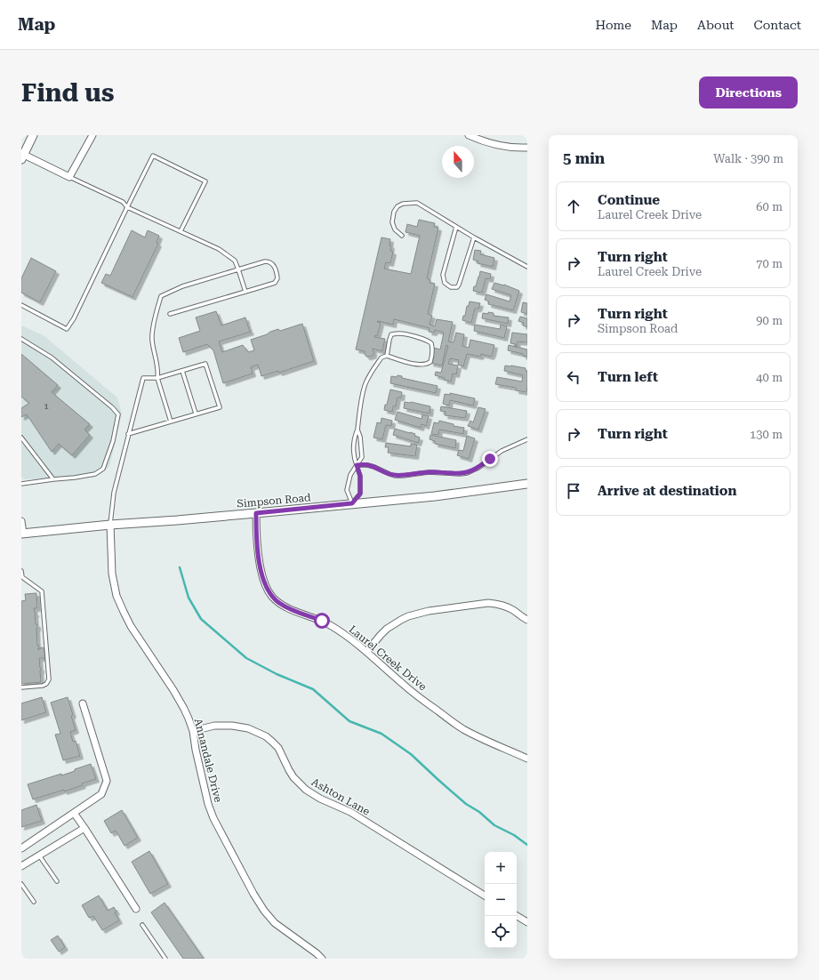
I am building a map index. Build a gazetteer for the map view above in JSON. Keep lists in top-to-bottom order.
{
  "streets": {
    "street": [
      "Simpson Road",
      "Laurel Creek Drive",
      "Annandale Drive",
      "Ashton Lane"
    ]
  },
  "crossings": [
    ["Simpson Road", "Laurel Creek Drive"],
    ["Simpson Road", "Annandale Drive"],
    ["Annandale Drive", "Ashton Lane"]
  ],
  "house_numbers": ["1"],
  "north": "top",
  "page": {
    "header": "Map",
    "nav": [
      "Home",
      "Map",
      "About",
      "Contact"
    ],
    "buttons": "Directions",
    "title": "Find us",
    "heading": ["5 min", "Walk · 390 m"],
    "list": [
      ["Continue", "Laurel Creek Drive", "60 m"],
      ["Turn right", "Laurel Creek Drive", "70 m"],
      ["Turn right", "Simpson Road", "90 m"],
      ["Turn left", "40 m"],
      ["Turn right", "130 m"],
      "Arrive at destination"
    ],
    "map_buttons": ["+", "−"]
  }
}
